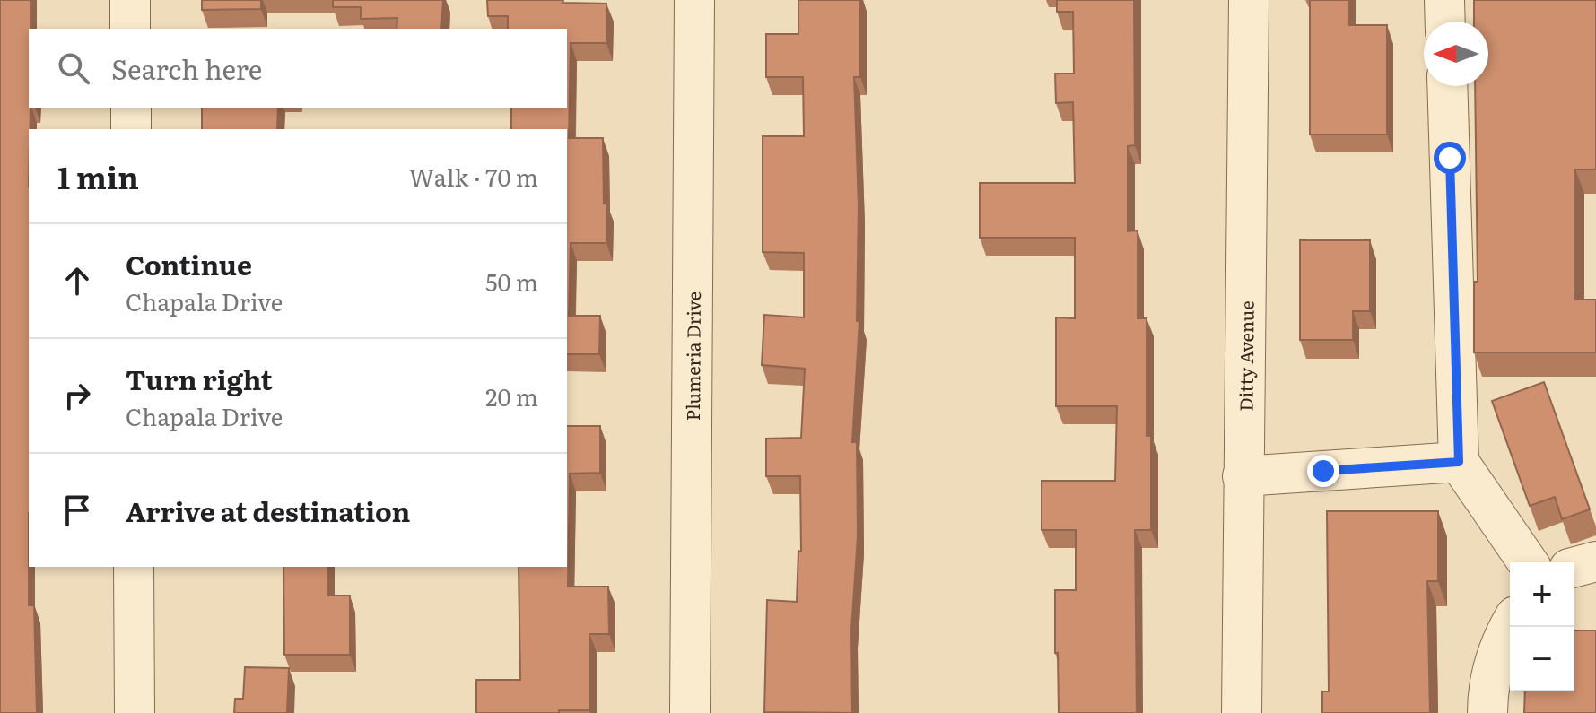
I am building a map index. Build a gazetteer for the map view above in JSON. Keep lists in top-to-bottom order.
{
  "streets": {
    "street": ["Ditty Avenue", "Plumeria Drive"]
  },
  "north": "left",
  "page": {
    "search": "Search here",
    "heading": ["1 min", "Walk · 70 m"],
    "list": [
      ["Continue", "Chapala Drive", "50 m"],
      ["Turn right", "Chapala Drive", "20 m"],
      "Arrive at destination"
    ],
    "map_buttons": ["+", "−"]
  }
}
